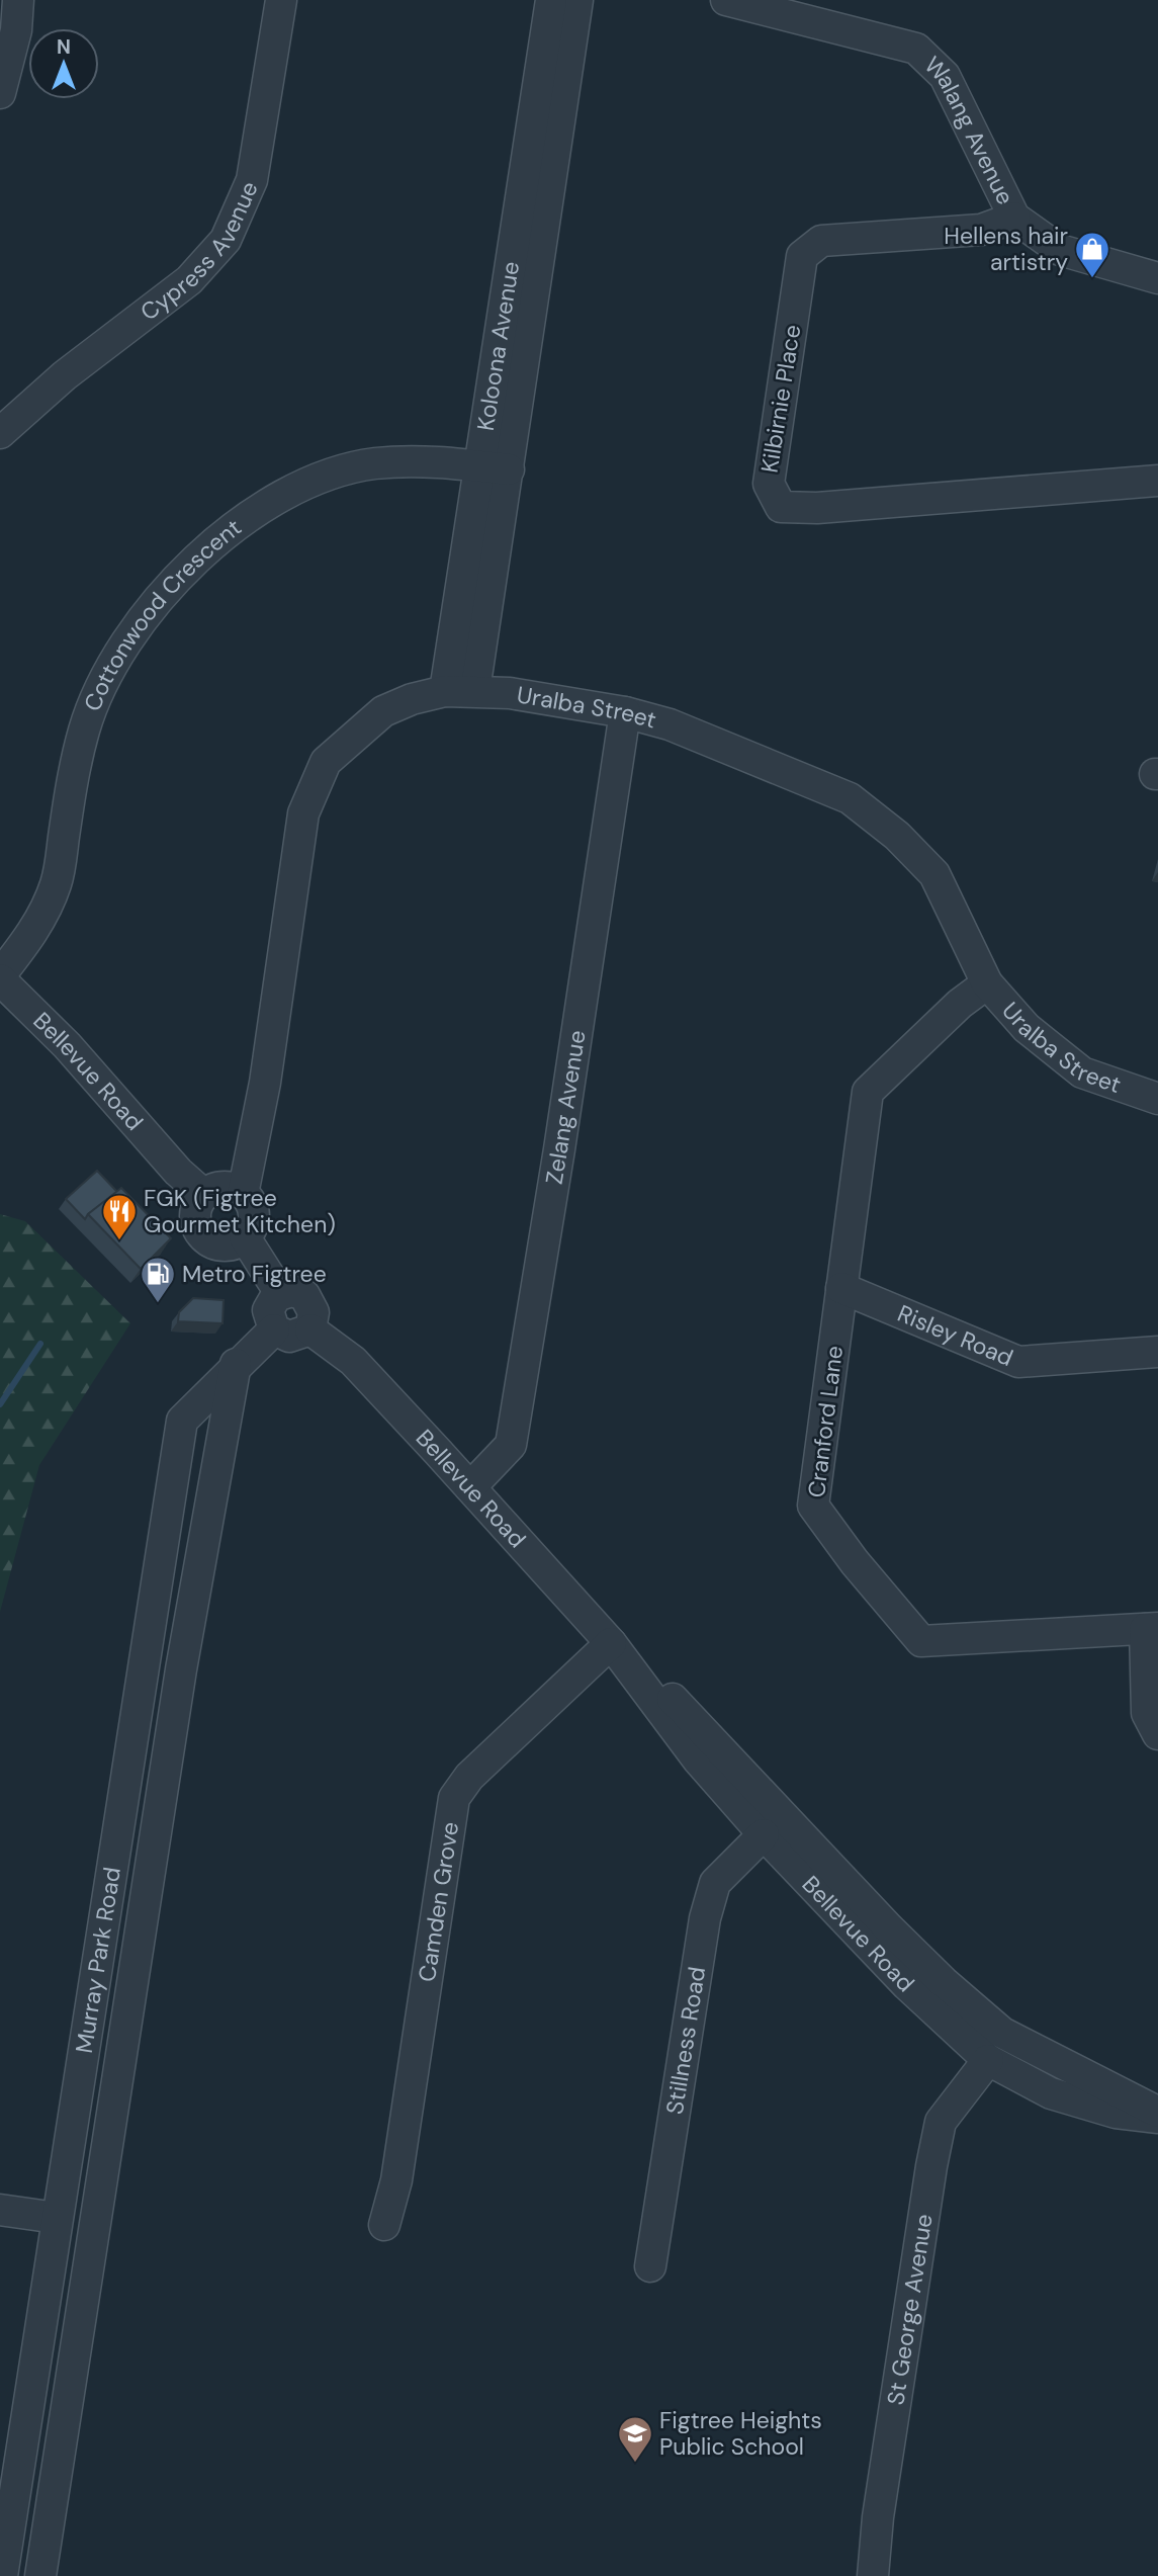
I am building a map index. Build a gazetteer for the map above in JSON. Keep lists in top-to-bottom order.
{
  "streets": {
    "street": [
      "Walang Avenue",
      "Cypress Avenue",
      "Koloona Avenue",
      "Kilbirnie Place",
      "Cottonwood Crescent",
      "Uralba Street",
      "Bellevue Road",
      "Zelang Avenue",
      "Risley Road",
      "Cranford Lane",
      "Camden Grove",
      "Murray Park Road",
      "Stillness Road",
      "St George Avenue"
    ]
  },
  "crossings": [
    ["Walang Avenue", "Kilbirnie Place"],
    ["Koloona Avenue", "Cottonwood Crescent"],
    ["Koloona Avenue", "Uralba Street"],
    ["Cottonwood Crescent", "Bellevue Road"],
    ["Uralba Street", "Bellevue Road"],
    ["Uralba Street", "Zelang Avenue"],
    ["Uralba Street", "Cranford Lane"],
    ["Bellevue Road", "Zelang Avenue"],
    ["Bellevue Road", "Camden Grove"],
    ["Bellevue Road", "Murray Park Road"],
    ["Bellevue Road", "Stillness Road"],
    ["Bellevue Road", "St George Avenue"],
    ["Risley Road", "Cranford Lane"]
  ],
  "places": {
    "shop": ["Hellens hair artistry"],
    "restaurant": ["FGK (Figtree Gourmet Kitchen)"],
    "fuel station": ["Metro Figtree"],
    "school or university": ["Figtree Heights Public School"]
  },
  "north": "top"
}
